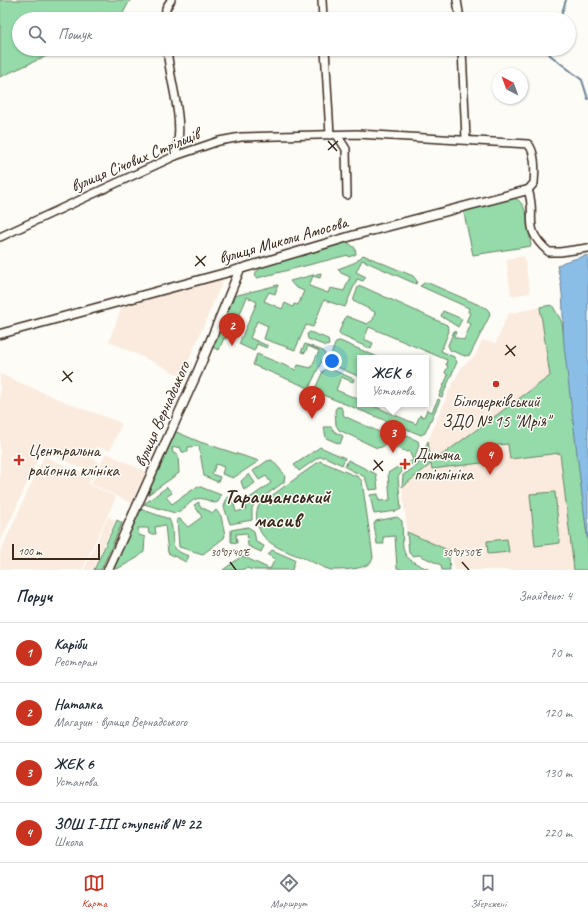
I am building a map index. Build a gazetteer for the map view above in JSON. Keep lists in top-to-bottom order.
{
  "streets": {
    "street": ["вулиця Січових Стрільців", "вулиця Миколи Амосова", "вулиця Вернадського"]
  },
  "crossings": [
    ["вулиця Січових Стрільців", "вулиця Миколи Амосова"],
    ["вулиця Миколи Амосова", "вулиця Вернадського"]
  ],
  "districts": ["Таращанський масив"],
  "places": {
    "other": ["Білоцерківський ЗДО № 15 \"Мрія\""],
    "health": ["Центральна районна клініка", "Дитяча поліклініка"]
  },
  "scale_bar": "100 m",
  "north": "top left",
  "page": {
    "search": "Пошук",
    "pins": [
      "2",
      "1",
      "3",
      "4"
    ],
    "popup": ["ЖЕК 6", "Установа"],
    "scale": "100 m",
    "heading": ["Поруч", "Знайдено: 4"],
    "list": [
      {
        "mark": "1",
        "name": "Каріби",
        "note": "Ресторан",
        "value": "70 m"
      },
      {
        "mark": "2",
        "name": "Наталка",
        "note": "Магазин · вулиця Вернадського",
        "value": "120 m"
      },
      {
        "mark": "3",
        "name": "ЖЕК 6",
        "note": "Установа",
        "value": "130 m"
      },
      {
        "mark": "4",
        "name": "ЗОШ І-ІІІ ступенів № 22",
        "note": "Школа",
        "value": "220 m"
      }
    ],
    "nav": ["Карта", "Маршрут", "Збережені"]
  },
  "coordinates": ["30°07'40\"E", "30°07'50\"E"]
}
